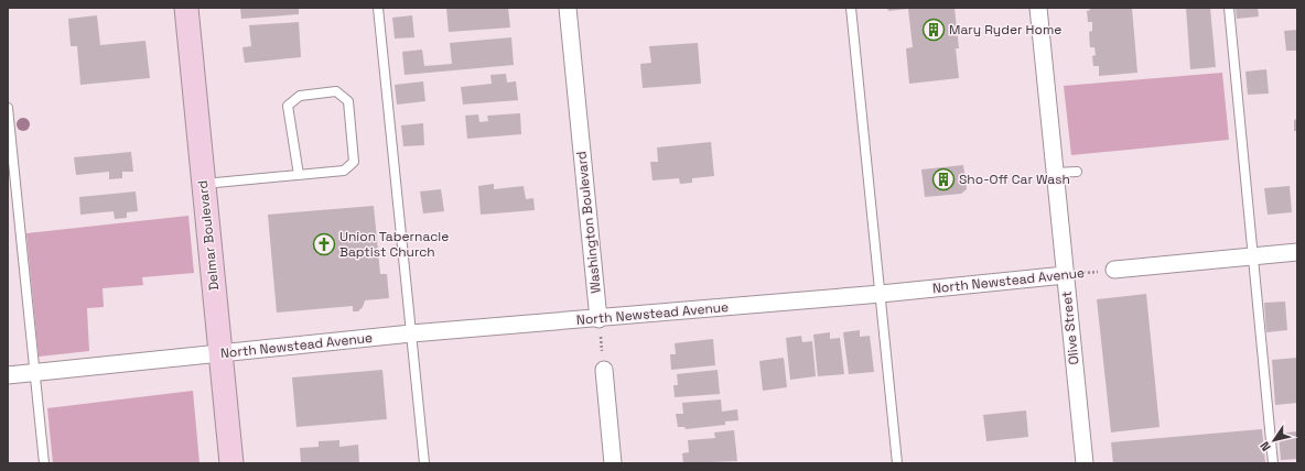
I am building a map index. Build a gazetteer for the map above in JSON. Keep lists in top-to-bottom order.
{
  "streets": {
    "main road": ["Delmar Boulevard"],
    "street": ["Washington Boulevard", "North Newstead Avenue", "Olive Street"]
  },
  "crossings": [
    ["Washington Boulevard", "North Newstead Avenue"],
    ["Delmar Boulevard", "North Newstead Avenue"],
    ["North Newstead Avenue", "Olive Street"]
  ],
  "places": {
    "building": ["Mary Ryder Home", "Sho-Off Car Wash"],
    "church": ["Union Tabernacle Baptist Church"]
  },
  "north": "bottom left"
}
